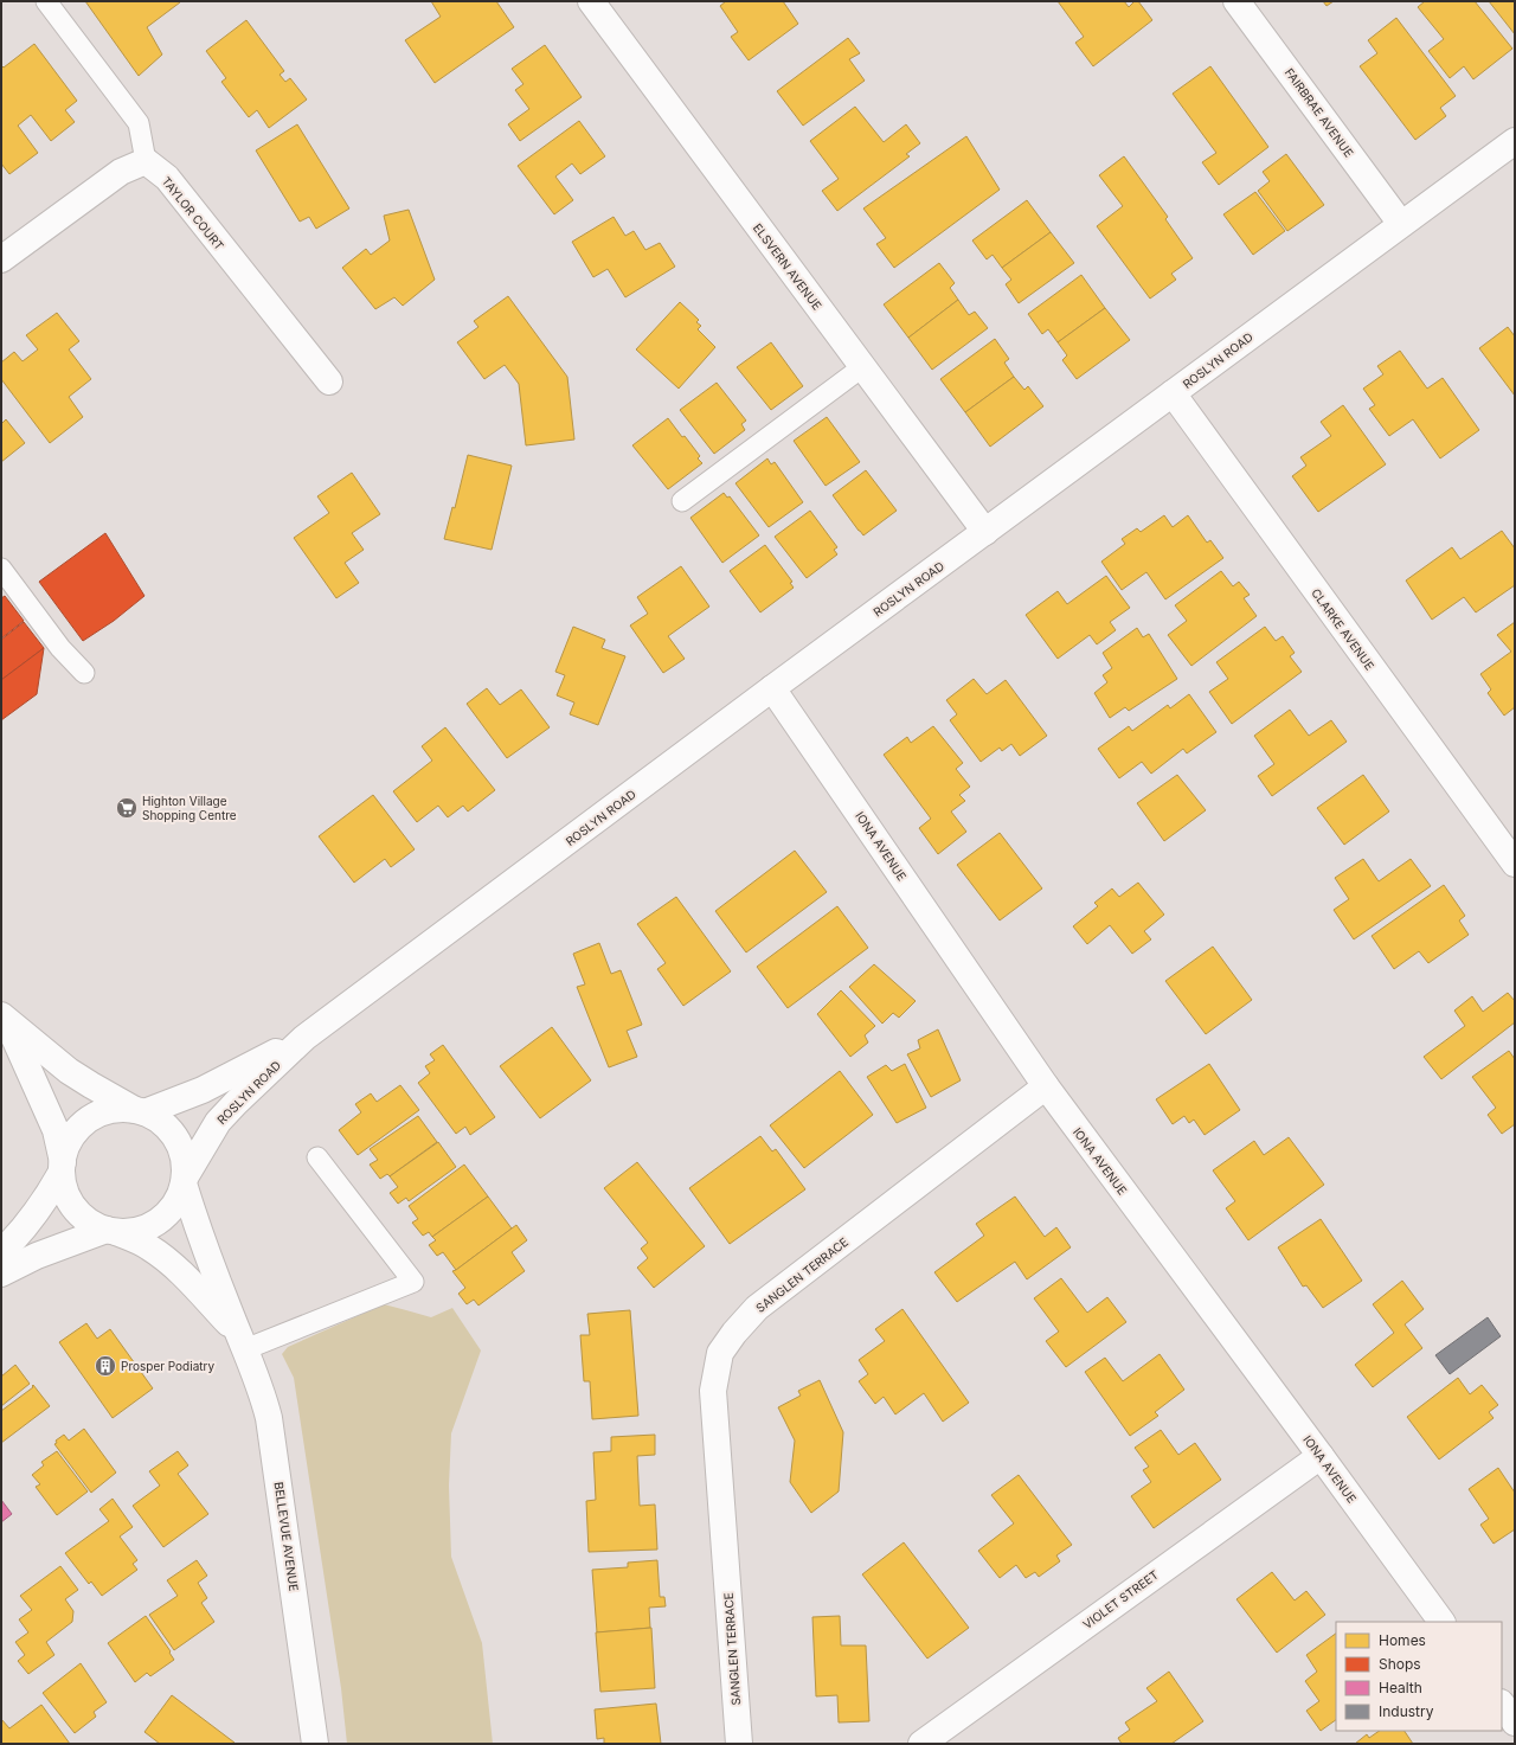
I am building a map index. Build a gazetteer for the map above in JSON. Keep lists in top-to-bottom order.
{
  "streets": {
    "street": [
      "FAIRBRAE AVENUE",
      "TAYLOR COURT",
      "ELSVERN AVENUE",
      "ROSLYN ROAD",
      "CLARKE AVENUE",
      "IONA AVENUE",
      "SANGLEN TERRACE",
      "BELLEVUE AVENUE",
      "VIOLET STREET"
    ]
  },
  "crossings": [
    ["FAIRBRAE AVENUE", "ROSLYN ROAD"],
    ["ELSVERN AVENUE", "ROSLYN ROAD"],
    ["ROSLYN ROAD", "CLARKE AVENUE"],
    ["ROSLYN ROAD", "IONA AVENUE"],
    ["ROSLYN ROAD", "BELLEVUE AVENUE"],
    ["IONA AVENUE", "SANGLEN TERRACE"],
    ["IONA AVENUE", "VIOLET STREET"]
  ],
  "places": {
    "supermarket": ["Highton Village Shopping Centre"],
    "building": ["Prosper Podiatry"]
  },
  "legend": [
    "Homes",
    "Shops",
    "Health",
    "Industry"
  ]
}
